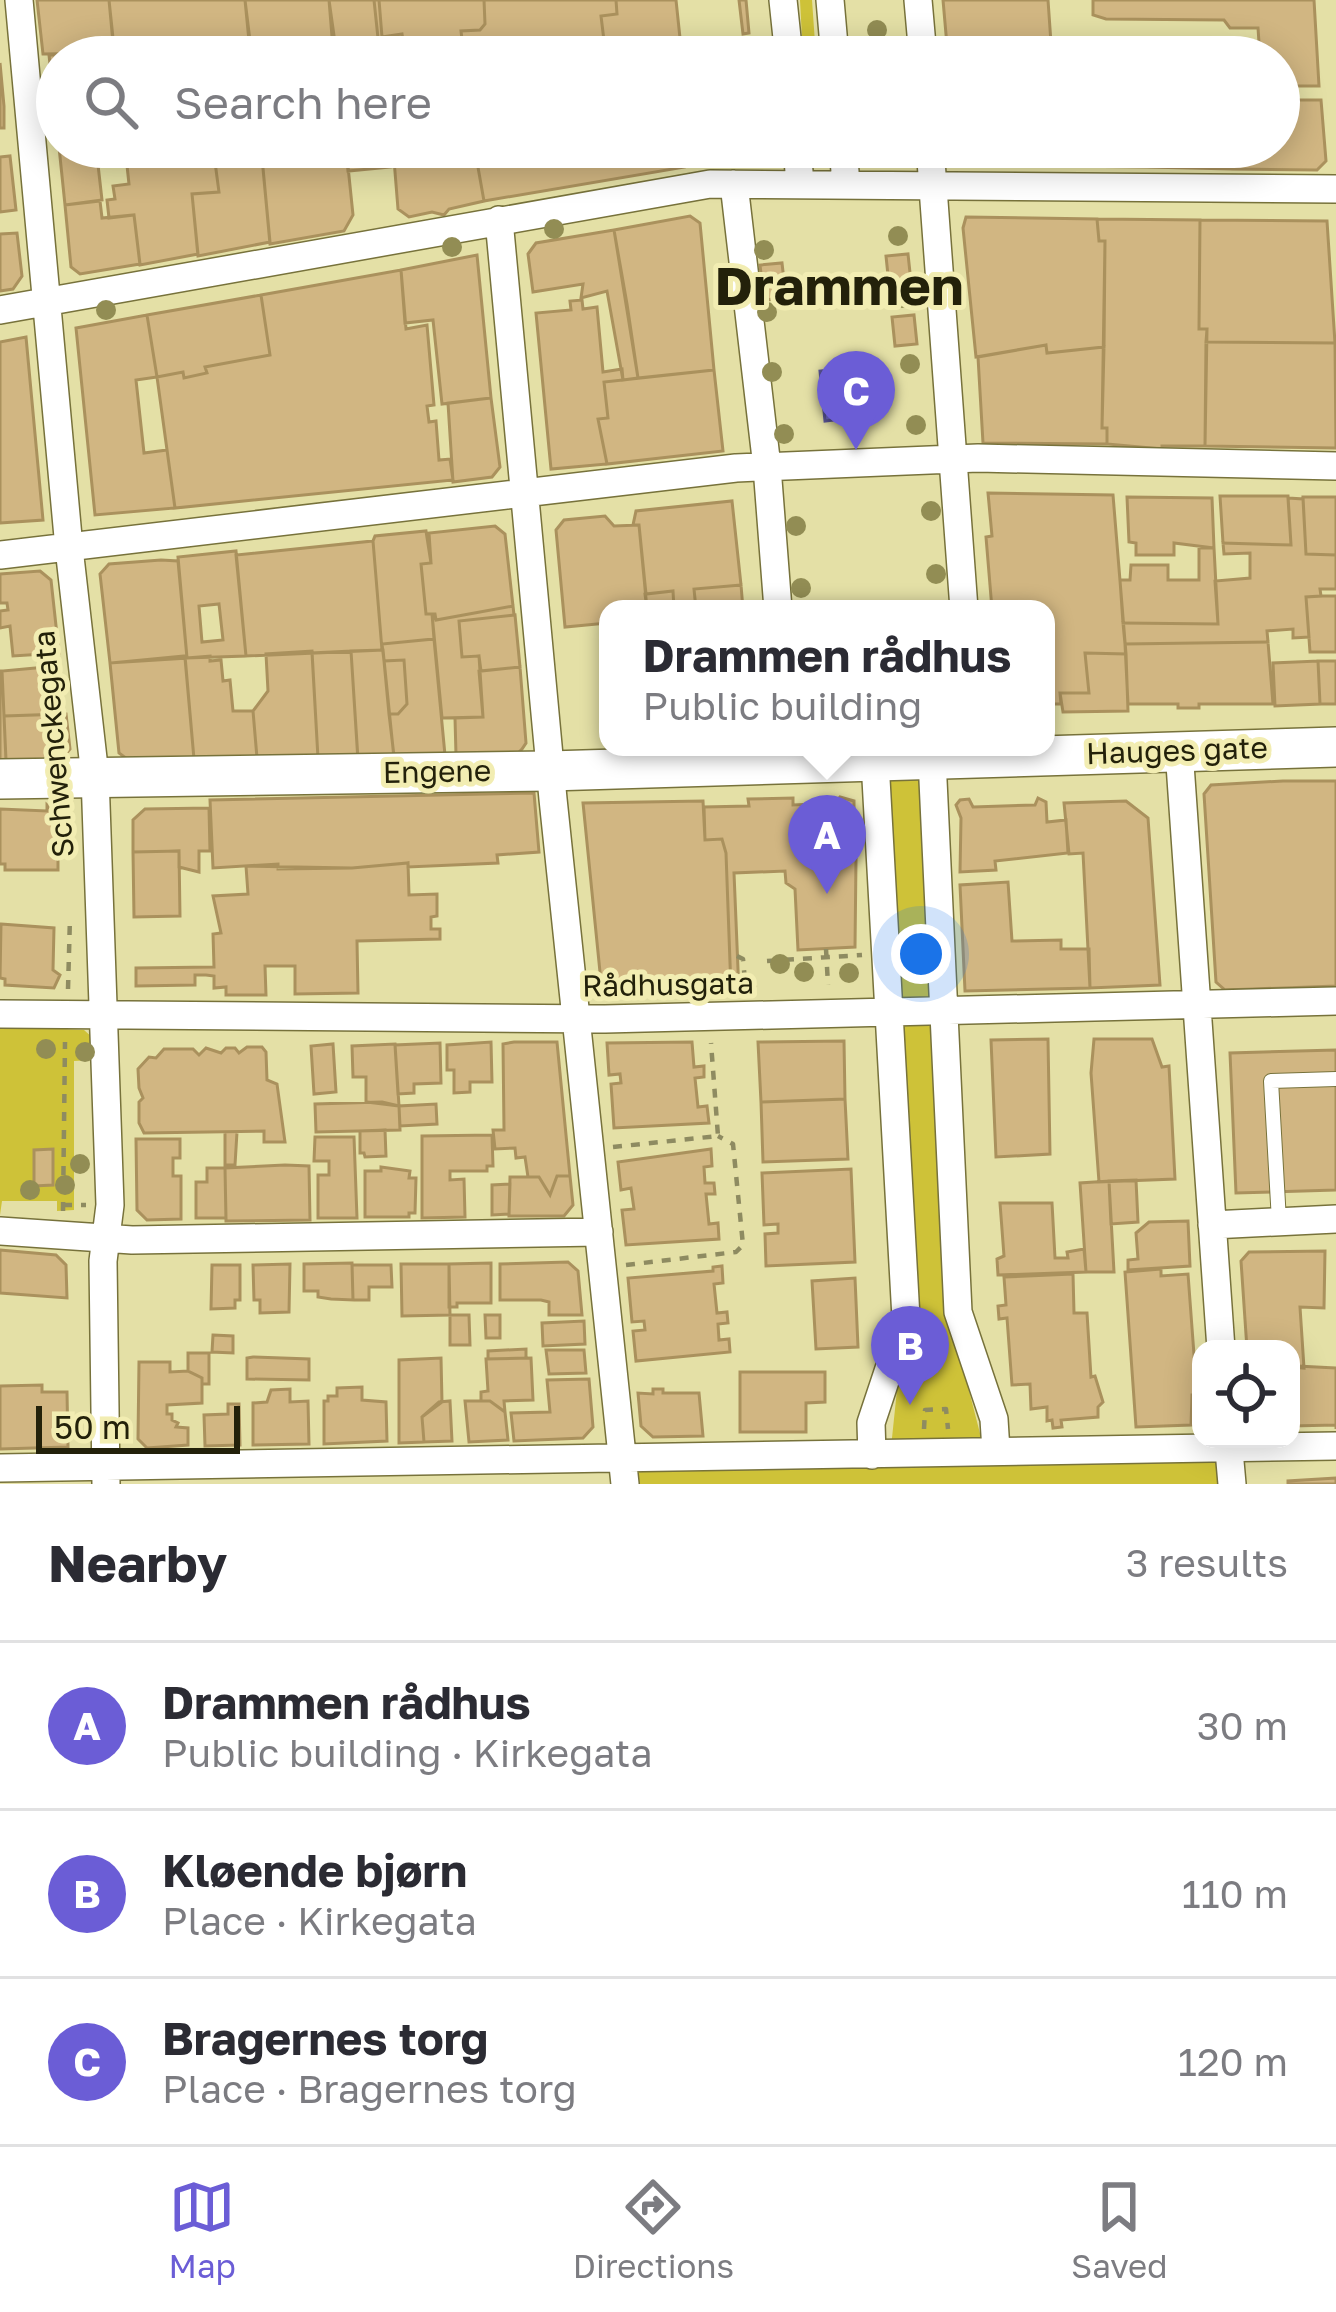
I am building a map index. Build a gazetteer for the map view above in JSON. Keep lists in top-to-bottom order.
{
  "streets": {
    "street": [
      "Schwenckegata",
      "Hauges gate",
      "Engene",
      "Rådhusgata"
    ]
  },
  "crossings": [
    ["Schwenckegata", "Engene"],
    ["Schwenckegata", "Rådhusgata"],
    ["Hauges gate", "Engene"]
  ],
  "districts": ["Drammen"],
  "scale_bar": "50 m",
  "page": {
    "search": "Search here",
    "pins": ["C", "A", "B"],
    "popup": ["Drammen rådhus", "Public building"],
    "scale": "50 m",
    "heading": ["Nearby", "3 results"],
    "list": [
      {
        "mark": "A",
        "name": "Drammen rådhus",
        "note": "Public building · Kirkegata",
        "value": "30 m"
      },
      {
        "mark": "B",
        "name": "Kløende bjørn",
        "note": "Place · Kirkegata",
        "value": "110 m"
      },
      {
        "mark": "C",
        "name": "Bragernes torg",
        "note": "Place · Bragernes torg",
        "value": "120 m"
      }
    ],
    "nav": ["Map", "Directions", "Saved"]
  }
}
